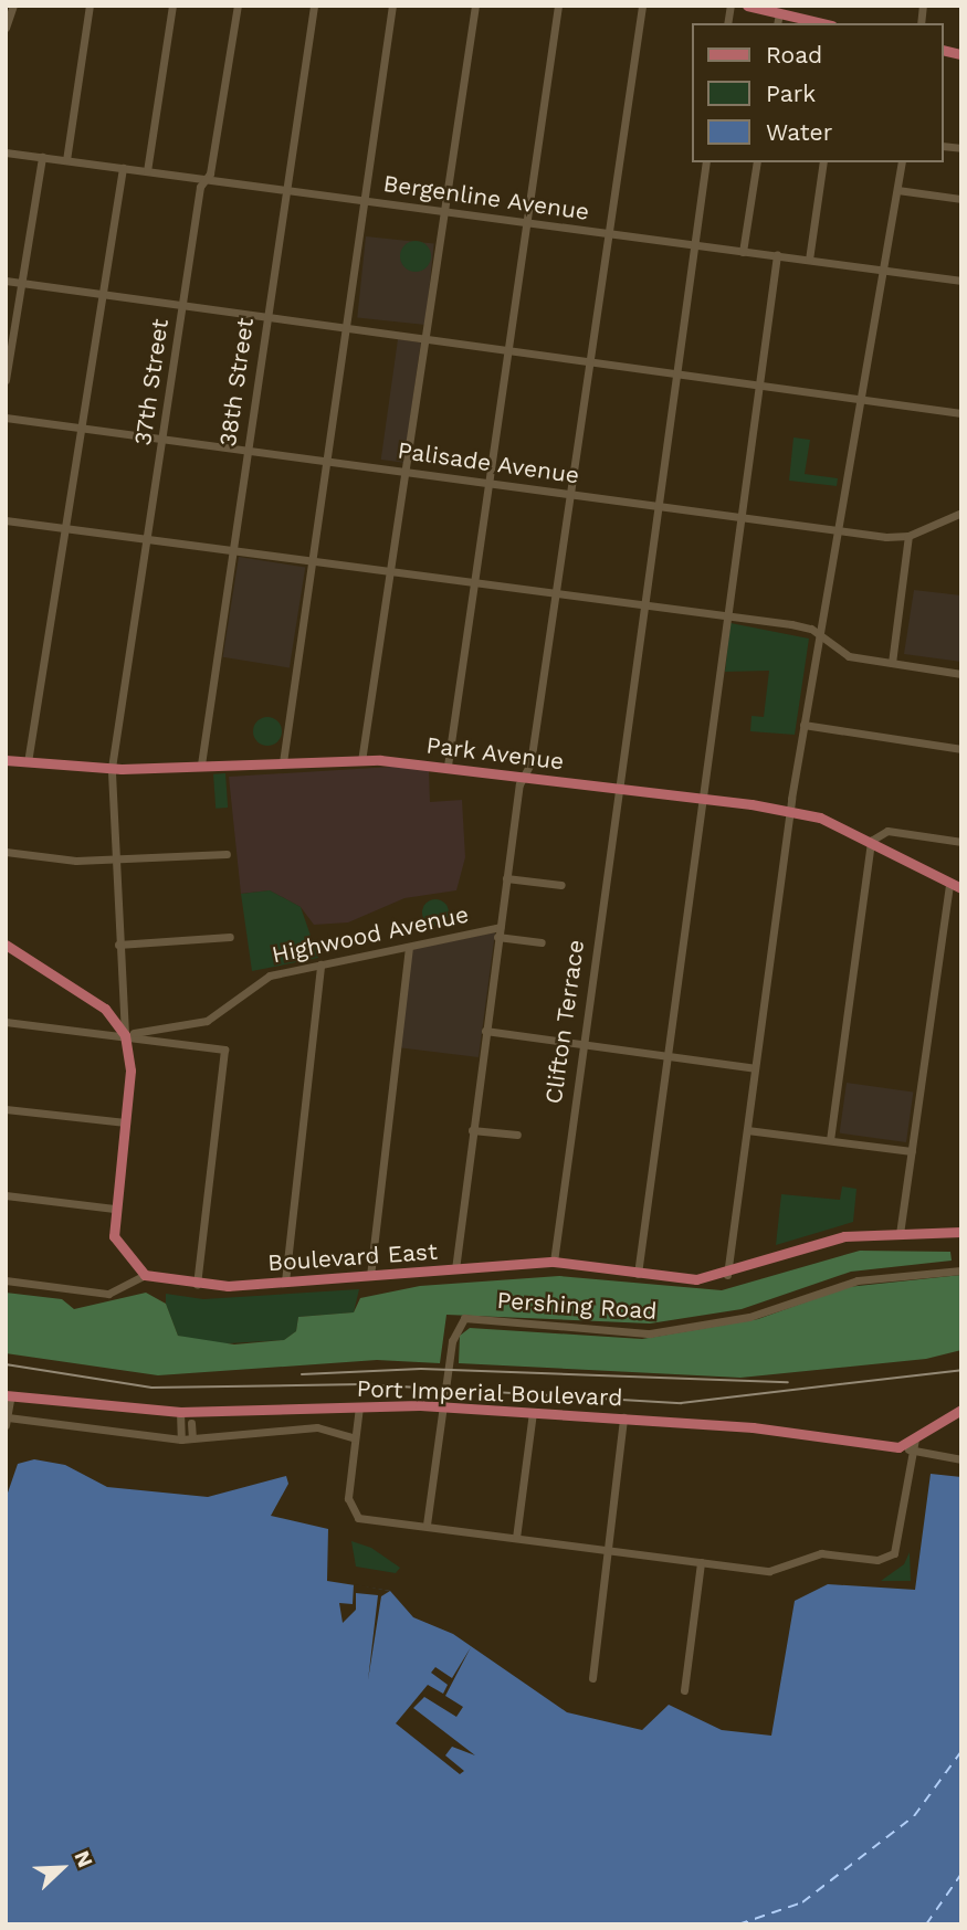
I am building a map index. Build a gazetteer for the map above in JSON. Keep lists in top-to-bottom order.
{
  "streets": {
    "main road": ["Park Avenue", "Boulevard East", "Port Imperial Boulevard"],
    "street": [
      "Bergenline Avenue",
      "37th Street",
      "38th Street",
      "Palisade Avenue",
      "Highwood Avenue",
      "Clifton Terrace",
      "Pershing Road"
    ]
  },
  "crossings": [
    ["Bergenline Avenue", "37th Street"],
    ["Bergenline Avenue", "38th Street"],
    ["Bergenline Avenue", "Clifton Terrace"],
    ["37th Street", "Palisade Avenue"],
    ["37th Street", "Park Avenue"],
    ["37th Street", "Highwood Avenue"],
    ["38th Street", "Palisade Avenue"],
    ["38th Street", "Park Avenue"],
    ["Palisade Avenue", "Clifton Terrace"],
    ["Park Avenue", "Clifton Terrace"],
    ["Clifton Terrace", "Boulevard East"]
  ],
  "legend": ["Road", "Park", "Water"],
  "north": "top right"
}
